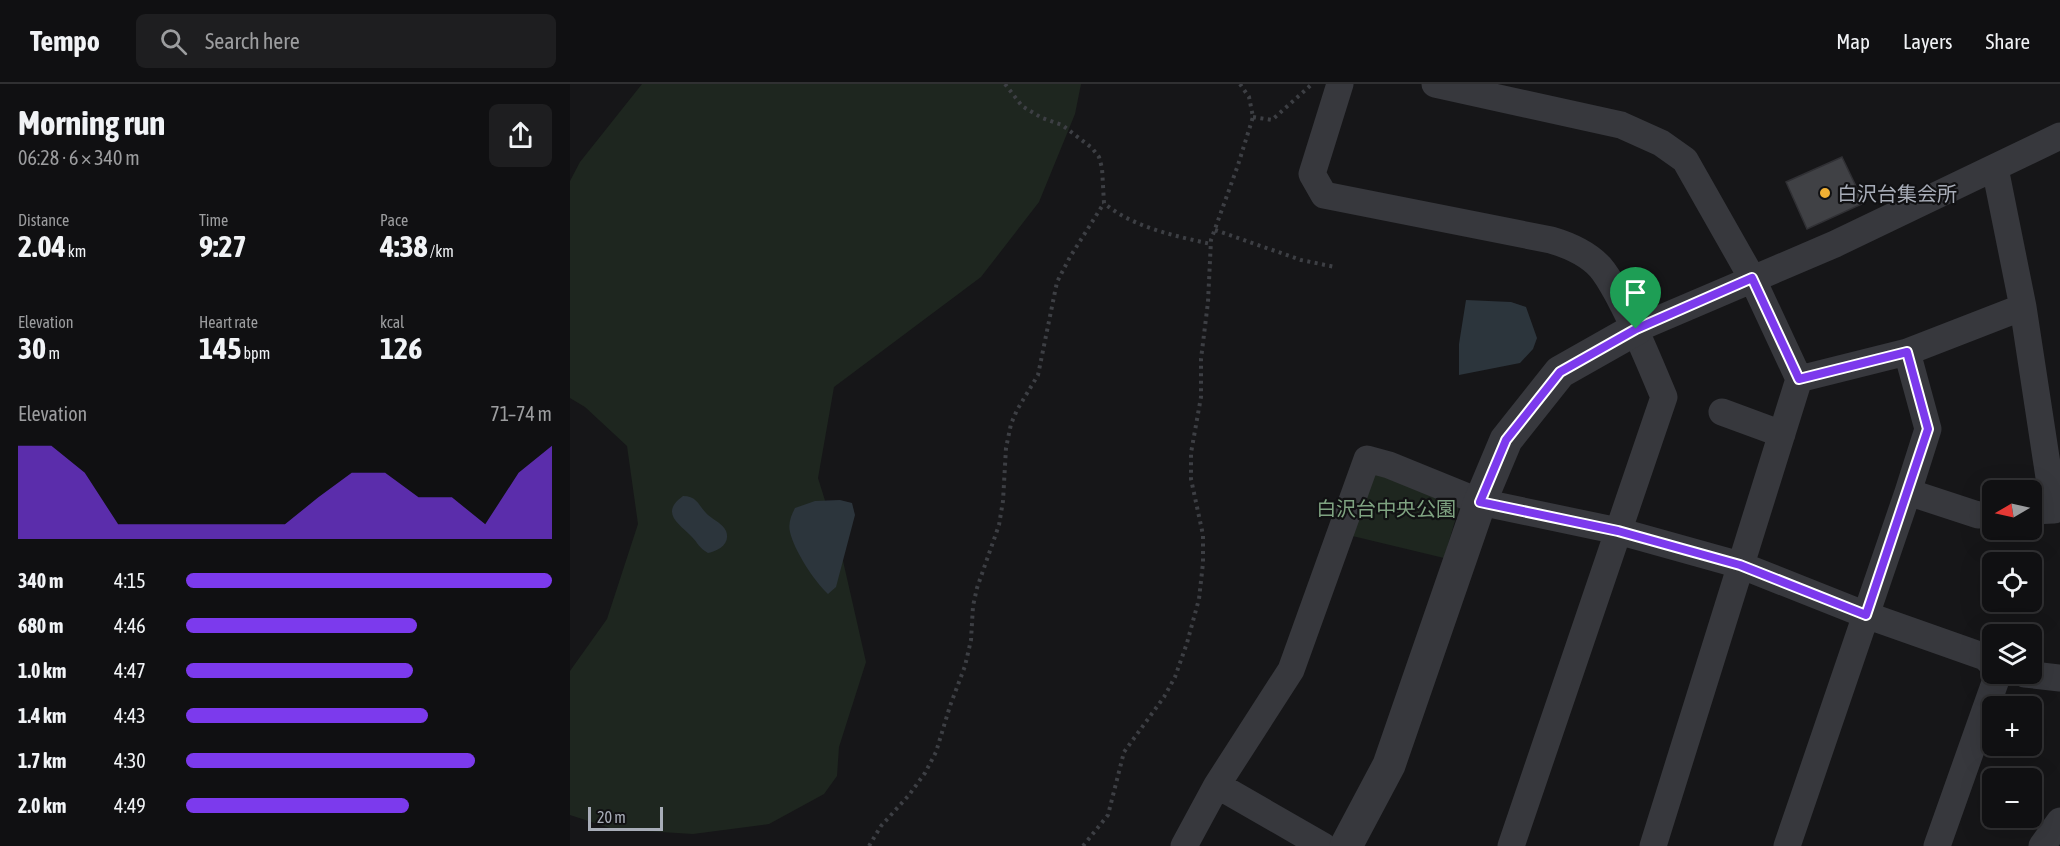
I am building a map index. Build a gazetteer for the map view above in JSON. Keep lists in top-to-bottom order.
{
  "parks": ["白沢台中央公園"],
  "places": ["白沢台集会所"],
  "scale_bar": "20 m",
  "north": "left",
  "page": {
    "header": "Tempo",
    "search": "Search here",
    "nav": ["Map", "Layers", "Share"],
    "heading": ["Morning run", "06:28 · 6 × 340 m"],
    "stats": [
      ["Distance", "2.04 km"],
      ["Time", "9:27"],
      ["Pace", "4:38 /km"],
      ["Elevation", "30 m"],
      ["Heart rate", "145 bpm"],
      ["kcal", "126"]
    ],
    "chart": ["Elevation", "71–74 m"],
    "map_buttons": ["+", "−"],
    "list": [
      {
        "name": "340 m",
        "note": "4:15"
      },
      {
        "name": "680 m",
        "note": "4:46"
      },
      {
        "name": "1.0 km",
        "note": "4:47"
      },
      {
        "name": "1.4 km",
        "note": "4:43"
      },
      {
        "name": "1.7 km",
        "note": "4:30"
      },
      {
        "name": "2.0 km",
        "note": "4:49"
      }
    ],
    "scale": "20 m"
  }
}
